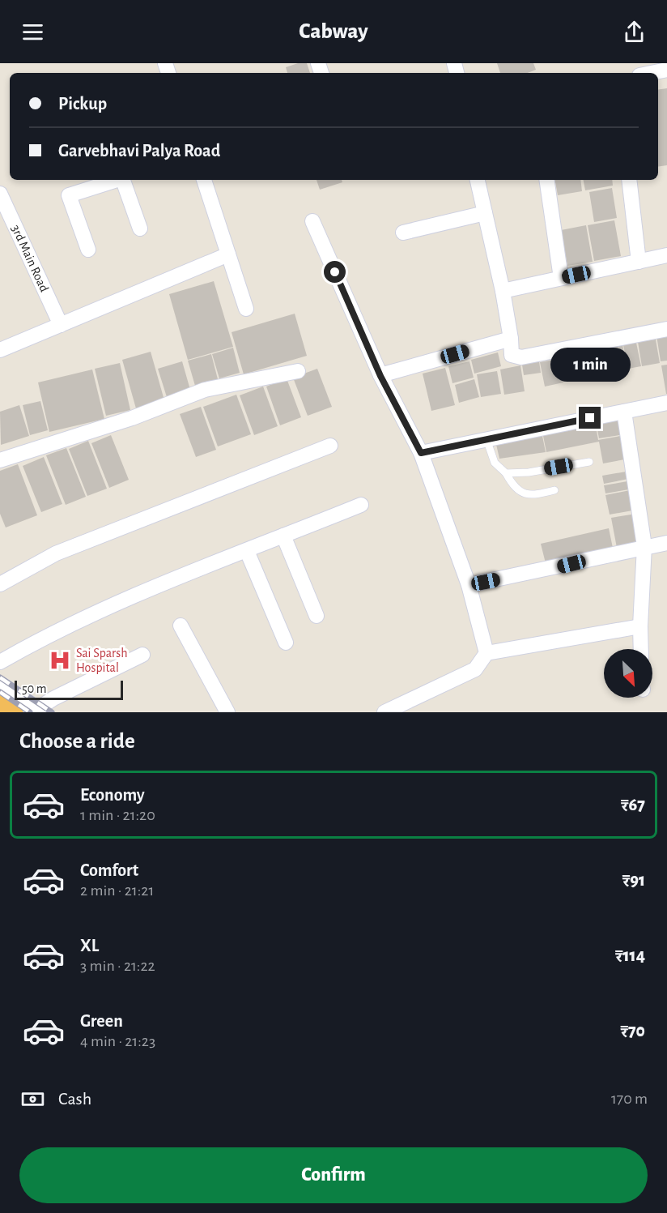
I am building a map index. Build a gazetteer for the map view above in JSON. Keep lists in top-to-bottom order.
{
  "streets": {
    "street": ["3rd Main Road"]
  },
  "places": {
    "hospital": ["Sai Sparsh Hospital"]
  },
  "scale_bar": "50 m",
  "north": "bottom right",
  "page": {
    "header": "Cabway",
    "banner": ["Pickup", "Garvebhavi Palya Road"],
    "bubble": "1 min",
    "scale": "50 m",
    "heading": "Choose a ride",
    "list": [
      {
        "name": "Economy",
        "note": "1 min · 21:20",
        "value": "₹67"
      },
      {
        "name": "Comfort",
        "note": "2 min · 21:21",
        "value": "₹91"
      },
      {
        "name": "XL",
        "note": "3 min · 21:22",
        "value": "₹114"
      },
      {
        "name": "Green",
        "note": "4 min · 21:23",
        "value": "₹70"
      }
    ],
    "pay": ["Cash", "170 m"],
    "buttons": "Confirm"
  }
}
